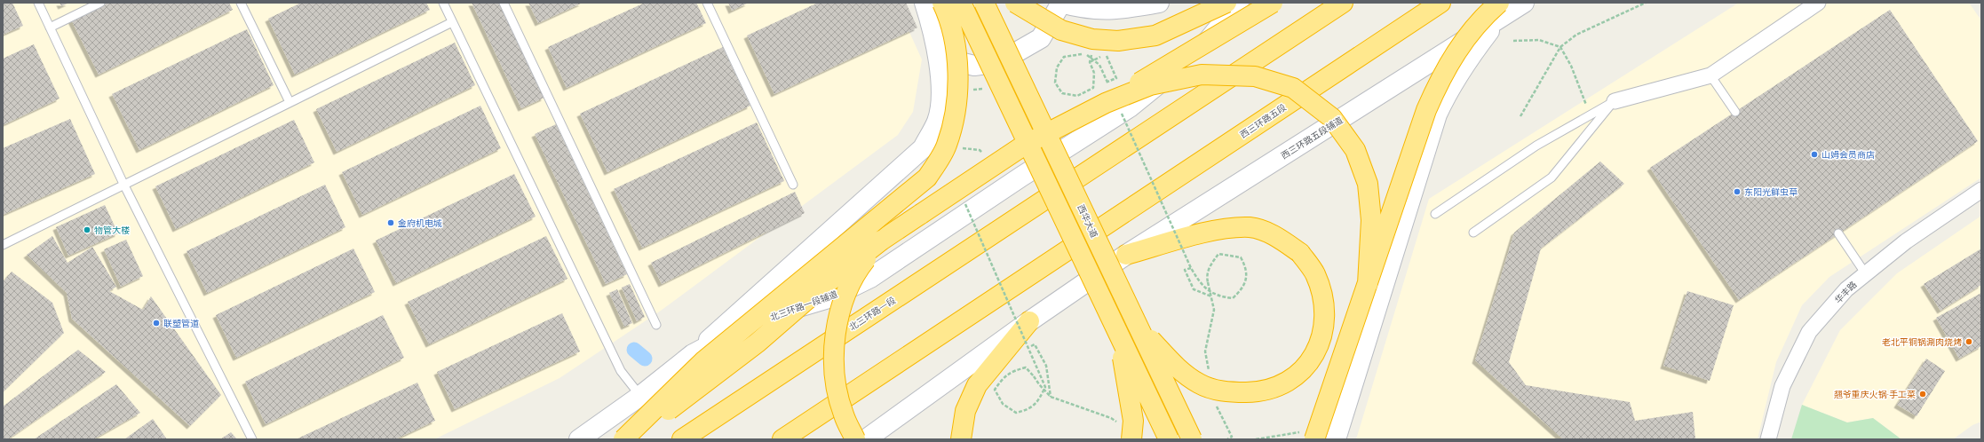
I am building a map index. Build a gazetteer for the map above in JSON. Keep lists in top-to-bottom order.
{
  "streets": {
    "highway": ["西三环路五段", "西华大道", "北三环路一段"],
    "main road": ["西三环路五段辅道", "北三环路一段辅道"],
    "street": ["华丰路"]
  },
  "places": [
    "山姆会员商店",
    "东阳光鲜虫草",
    "金府机电城",
    "物管大楼",
    "联塑管道",
    "老北平铜锅涮肉烧烤",
    "翘爷重庆火锅·手工菜"
  ]
}
